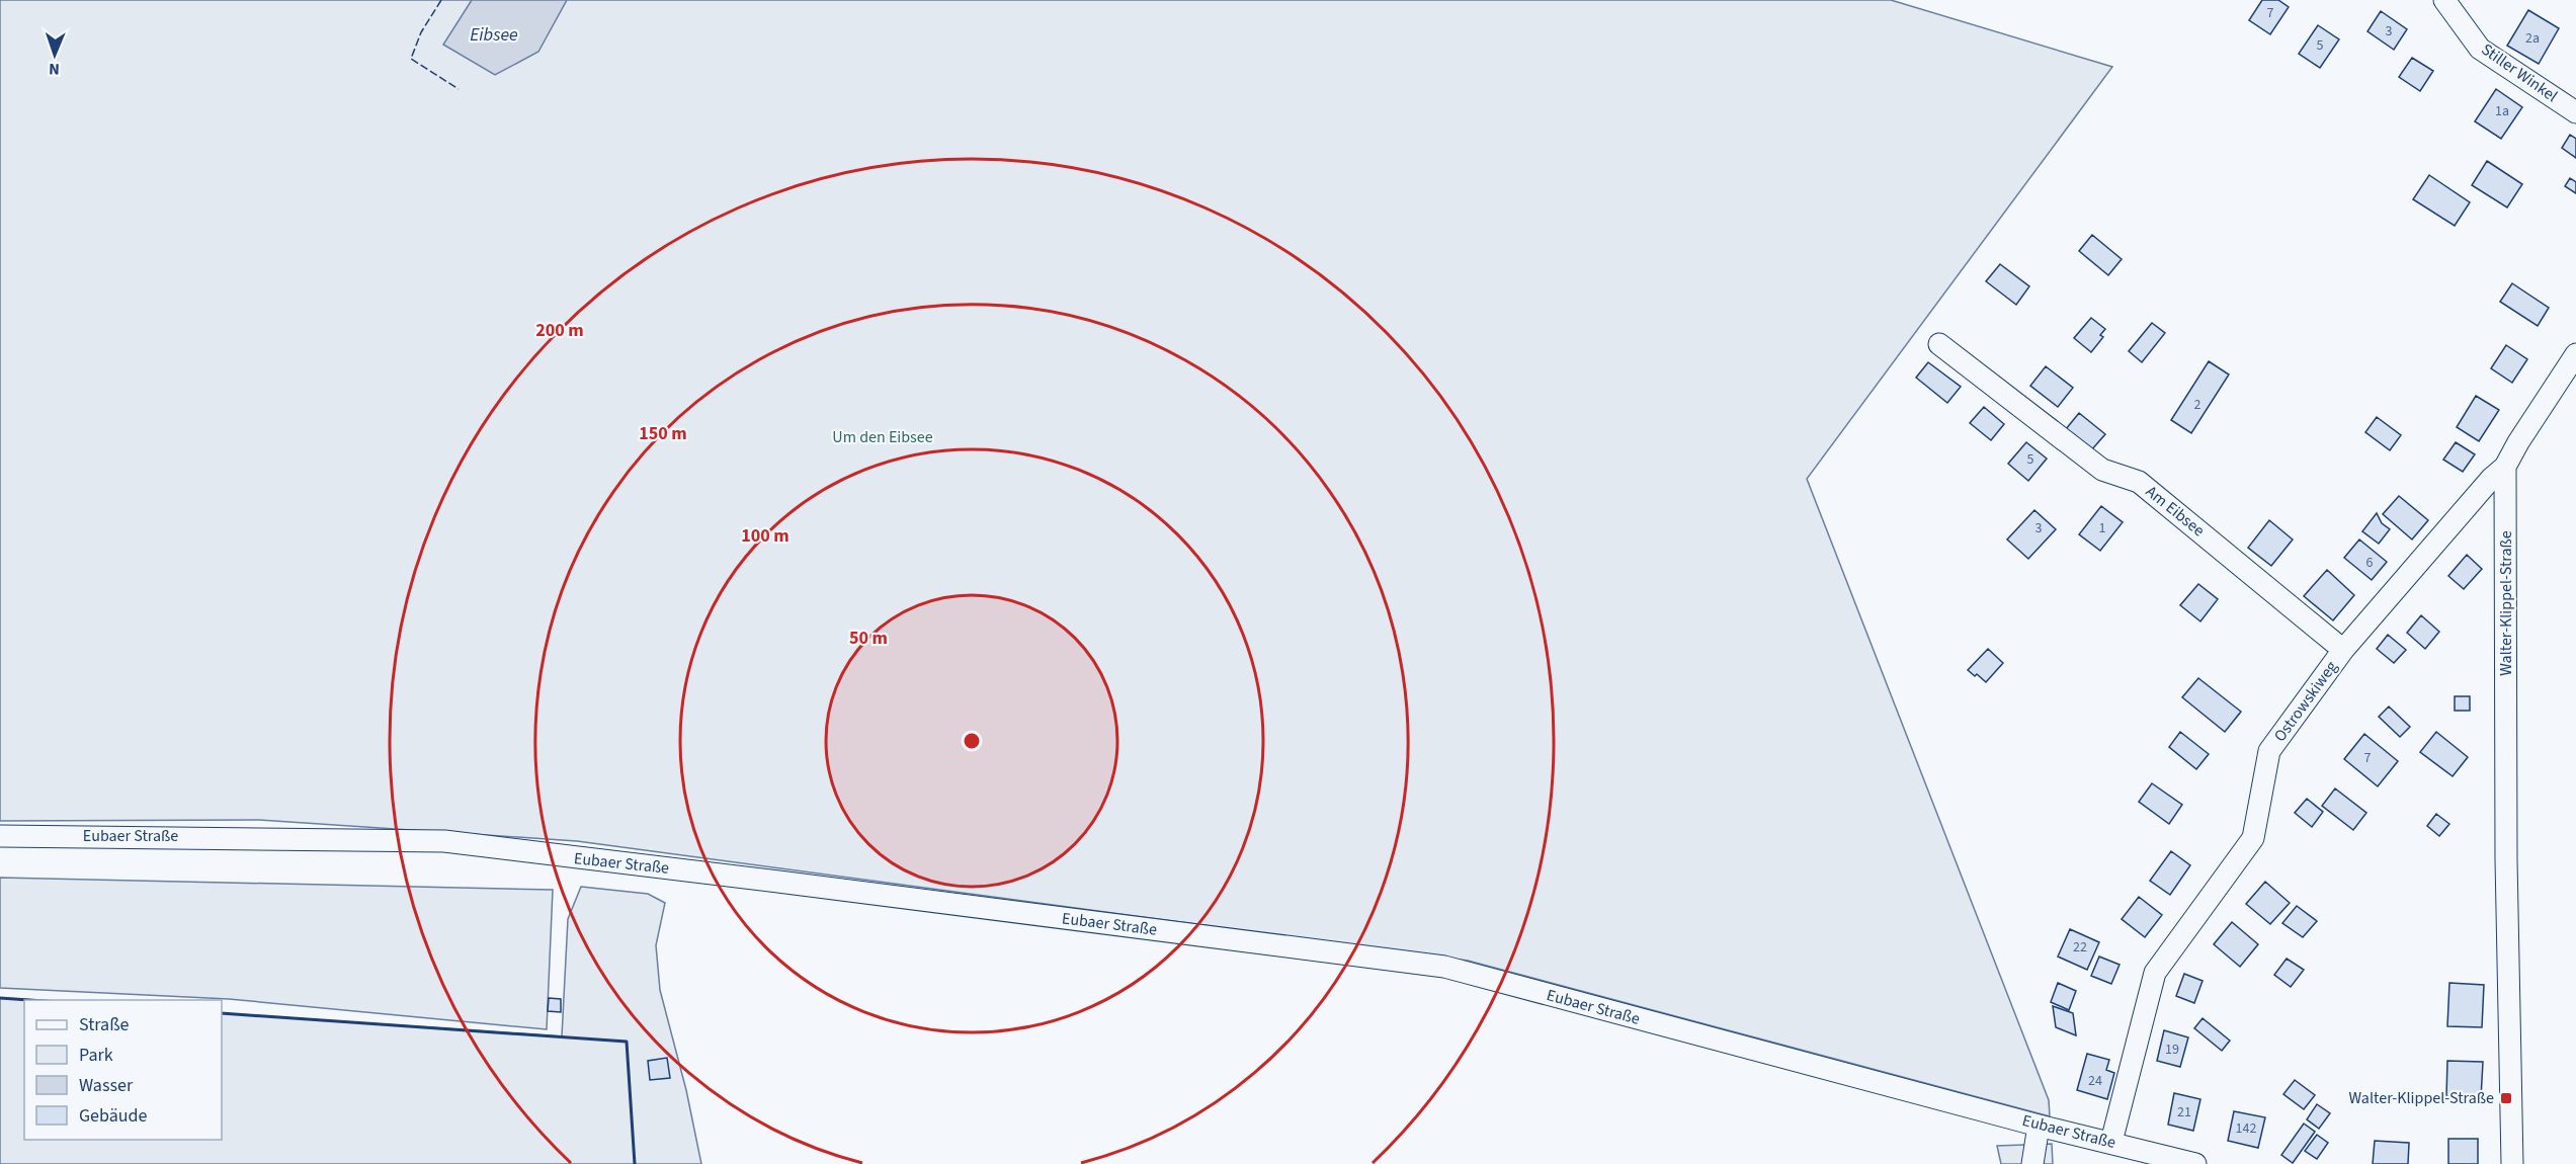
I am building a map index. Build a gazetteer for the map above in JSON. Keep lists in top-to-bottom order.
{
  "streets": {
    "street": [
      "Stiller Winkel",
      "Am Eibsee",
      "Walter-Klippel-Straße",
      "Ostrowskiweg",
      "Eubaer Straße"
    ]
  },
  "crossings": [
    ["Am Eibsee", "Ostrowskiweg"],
    ["Walter-Klippel-Straße", "Ostrowskiweg"],
    ["Ostrowskiweg", "Eubaer Straße"]
  ],
  "water": ["Eibsee"],
  "parks": ["Um den Eibsee"],
  "places": {
    "transit": ["Walter-Klippel-Straße"]
  },
  "house_numbers": [
    "7",
    "3",
    "2a",
    "5",
    "1a",
    "2",
    "5",
    "3",
    "1",
    "6",
    "7",
    "22",
    "19",
    "24",
    "21",
    "142"
  ],
  "legend": [
    "Straße",
    "Park",
    "Wasser",
    "Gebäude"
  ],
  "north": "bottom",
  "rings": [
    "200 m",
    "150 m",
    "100 m",
    "50 m"
  ]
}
